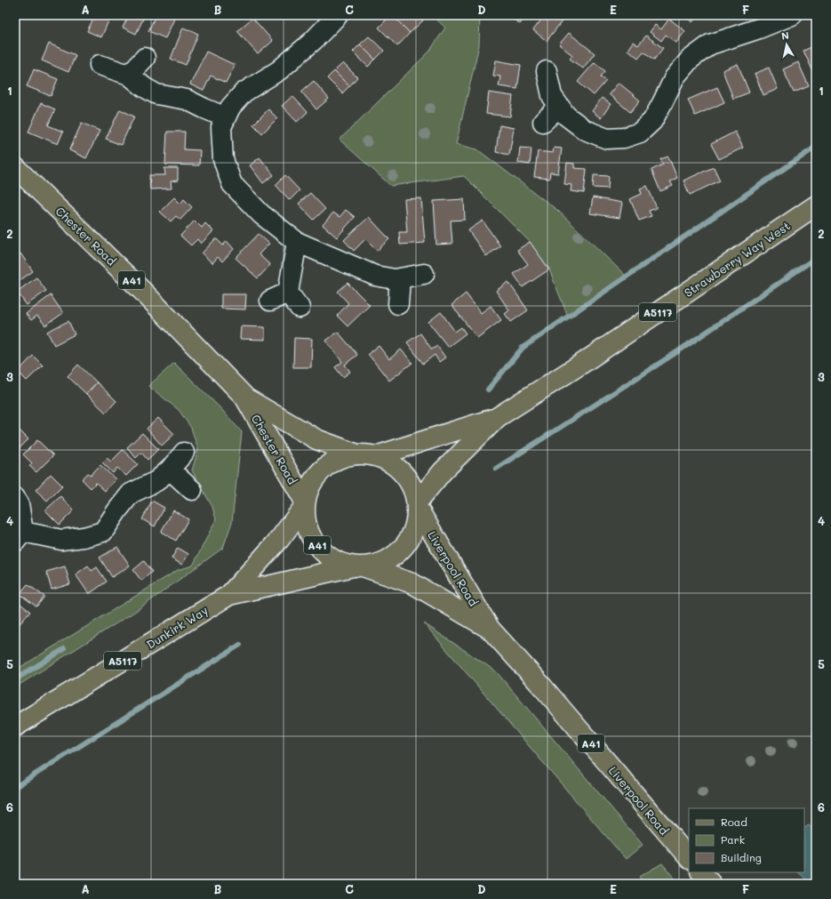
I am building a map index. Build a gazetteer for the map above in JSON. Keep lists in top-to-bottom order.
{
  "streets": {
    "main road": [
      "Chester Road",
      "Strawberry Way West",
      "A41",
      "A5117",
      "Liverpool Road",
      "Dunkirk Way"
    ]
  },
  "crossings": [
    ["Chester Road", "Strawberry Way West"],
    ["Chester Road", "A41"],
    ["Chester Road", "Liverpool Road"],
    ["Chester Road", "Dunkirk Way"],
    ["Strawberry Way West", "A41"],
    ["Strawberry Way West", "Liverpool Road"],
    ["Strawberry Way West", "Dunkirk Way"],
    ["A41", "Liverpool Road"],
    ["A41", "Dunkirk Way"],
    ["Liverpool Road", "Dunkirk Way"]
  ],
  "legend": ["Road", "Park", "Building"],
  "north": "top",
  "grid": {
    "columns": [
      "A",
      "B",
      "C",
      "D",
      "E",
      "F"
    ],
    "rows": [
      "1",
      "2",
      "3",
      "4",
      "5",
      "6"
    ]
  }
}
